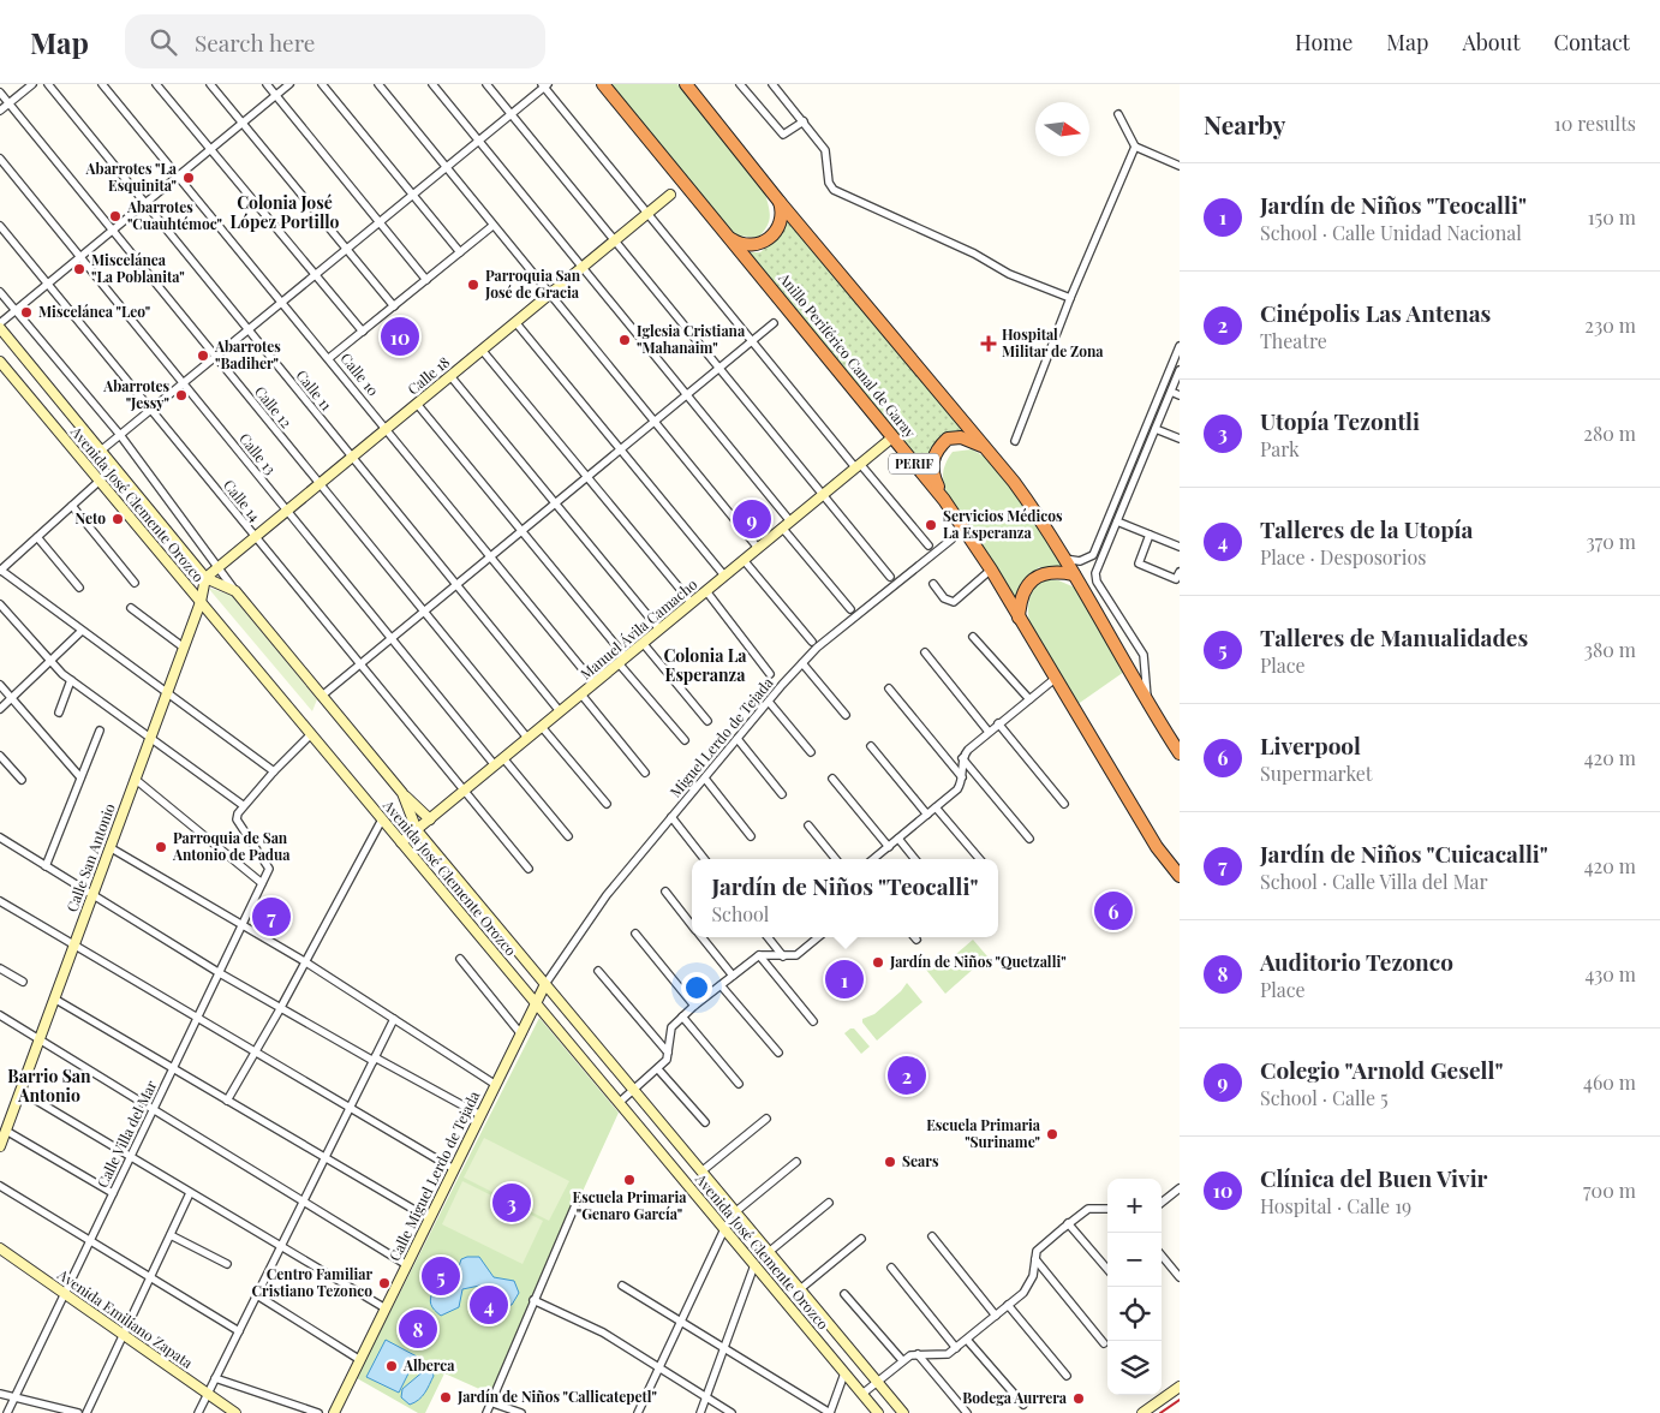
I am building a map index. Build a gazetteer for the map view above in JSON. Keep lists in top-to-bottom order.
{
  "streets": {
    "highway": ["Anillo Periférico Canal de Garay", "PERIF"],
    "street": [
      "Calle 10",
      "Calle 18",
      "Calle 11",
      "Calle 12",
      "Calle 13",
      "Calle 14",
      "Avenida José Clemente Orozco",
      "Manuel Ávila Camacho",
      "Miguel Lerdo de Tejada",
      "Calle San Antonio",
      "Calle Villa del Mar",
      "Calle Miguel Lerdo de Tejada",
      "Avenida Emiliano Zapata"
    ]
  },
  "crossings": [
    ["Anillo Periférico Canal de Garay", "Manuel Ávila Camacho"],
    ["Calle 10", "Calle 18"],
    ["Calle 10", "Manuel Ávila Camacho"],
    ["Calle 18", "Calle 11"],
    ["Calle 18", "Calle 12"],
    ["Calle 18", "Calle 13"],
    ["Calle 18", "Calle 14"],
    ["Calle 18", "Avenida José Clemente Orozco"],
    ["Calle 18", "Calle San Antonio"],
    ["Calle 11", "Manuel Ávila Camacho"],
    ["Calle 12", "Manuel Ávila Camacho"],
    ["Calle 13", "Manuel Ávila Camacho"],
    ["Calle 14", "Manuel Ávila Camacho"],
    ["Avenida José Clemente Orozco", "Manuel Ávila Camacho"],
    ["Avenida José Clemente Orozco", "Miguel Lerdo de Tejada"],
    ["Avenida José Clemente Orozco", "Calle San Antonio"],
    ["Avenida José Clemente Orozco", "Calle Miguel Lerdo de Tejada"],
    ["Miguel Lerdo de Tejada", "Calle Miguel Lerdo de Tejada"],
    ["Calle Villa del Mar", "Avenida Emiliano Zapata"]
  ],
  "districts": ["Colonia José López Portillo", "Colonia La Esperanza", "Barrio San Antonio"],
  "places": {
    "other": [
      "Abarrotes \"La Esquinita\"",
      "Abarrotes \"Cuauhtémoc\"",
      "Miscelánea \"La Poblanita\"",
      "Parroquia San José de Gracia",
      "Miscelánea \"Leo\"",
      "Iglesia Cristiana \"Mahanaim\"",
      "Abarrotes \"Badiher\"",
      "Abarrotes \"Jessy\"",
      "Neto",
      "Servicios Médicos La Esperanza",
      "Parroquia de San Antonio de Padua",
      "Jardín de Niños \"Quetzalli\"",
      "Escuela Primaria \"Suriname\"",
      "Sears",
      "Escuela Primaria \"Genaro García\"",
      "Centro Familiar Cristiano Tezonco",
      "Alberca",
      "Jardín de Niños \"Callicatepetl\"",
      "Bodega Aurrera"
    ],
    "health": ["Hospital Militar de Zona"]
  },
  "north": "right",
  "page": {
    "header": "Map",
    "search": "Search here",
    "nav": [
      "Home",
      "Map",
      "About",
      "Contact"
    ],
    "heading": ["Nearby", "10 results"],
    "list": [
      {
        "mark": "1",
        "name": "Jardín de Niños \"Teocalli\"",
        "note": "School · Calle Unidad Nacional",
        "value": "150 m"
      },
      {
        "mark": "2",
        "name": "Cinépolis Las Antenas",
        "note": "Theatre",
        "value": "230 m"
      },
      {
        "mark": "3",
        "name": "Utopía Tezontli",
        "note": "Park",
        "value": "280 m"
      },
      {
        "mark": "4",
        "name": "Talleres de la Utopía",
        "note": "Place · Desposorios",
        "value": "370 m"
      },
      {
        "mark": "5",
        "name": "Talleres de Manualidades",
        "note": "Place",
        "value": "380 m"
      },
      {
        "mark": "6",
        "name": "Liverpool",
        "note": "Supermarket",
        "value": "420 m"
      },
      {
        "mark": "7",
        "name": "Jardín de Niños \"Cuicacalli\"",
        "note": "School · Calle Villa del Mar",
        "value": "420 m"
      },
      {
        "mark": "8",
        "name": "Auditorio Tezonco",
        "note": "Place",
        "value": "430 m"
      },
      {
        "mark": "9",
        "name": "Colegio \"Arnold Gesell\"",
        "note": "School · Calle 5",
        "value": "460 m"
      },
      {
        "mark": "10",
        "name": "Clínica del Buen Vivir",
        "note": "Hospital · Calle 19",
        "value": "700 m"
      }
    ],
    "pins": [
      "10",
      "9",
      "6",
      "7",
      "1",
      "2",
      "3",
      "5",
      "4",
      "8"
    ],
    "popup": ["Jardín de Niños \"Teocalli\"", "School"],
    "map_buttons": ["+", "−"]
  }
}
